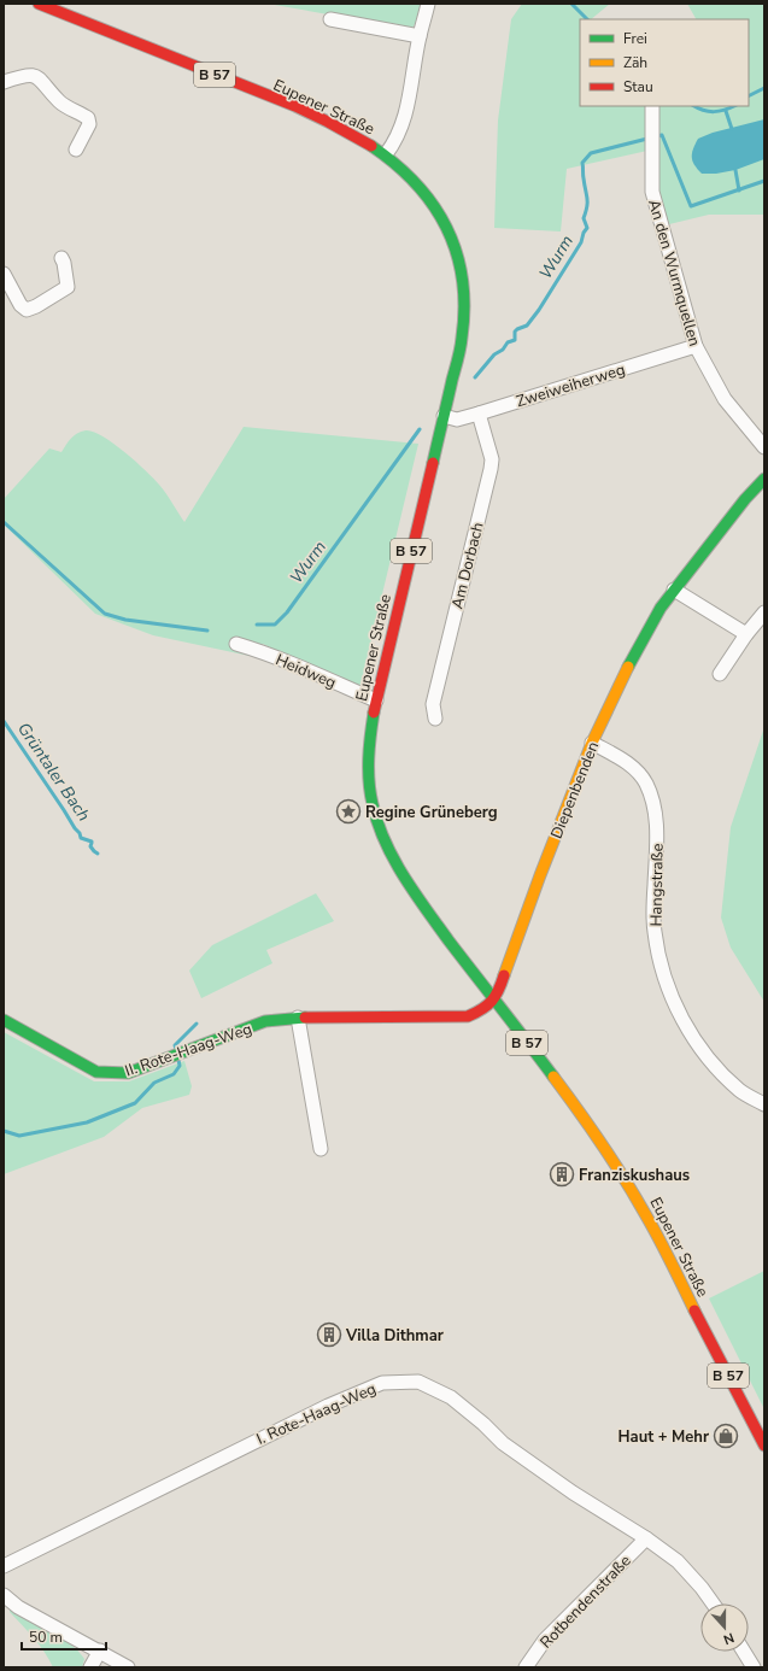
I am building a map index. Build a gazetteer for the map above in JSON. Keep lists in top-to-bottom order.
{
  "streets": {
    "main road": [
      "B 57",
      "Eupener Straße",
      "Diepenbenden",
      "II. Rote-Haag-Weg"
    ],
    "street": [
      "An den Wurmquellen",
      "Zweiweiherweg",
      "Am Dorbach",
      "Heidweg",
      "Hangstraße",
      "I. Rote-Haag-Weg",
      "Rotbendenstraße"
    ]
  },
  "crossings": [
    ["Eupener Straße", "Zweiweiherweg"],
    ["Eupener Straße", "Heidweg"],
    ["Eupener Straße", "Diepenbenden"],
    ["Eupener Straße", "II. Rote-Haag-Weg"],
    ["An den Wurmquellen", "Zweiweiherweg"],
    ["Zweiweiherweg", "Am Dorbach"],
    ["Diepenbenden", "Hangstraße"],
    ["Diepenbenden", "II. Rote-Haag-Weg"],
    ["I. Rote-Haag-Weg", "Rotbendenstraße"]
  ],
  "water": ["Wurm", "Grüntaler Bach"],
  "places": {
    "place": ["Regine Grüneberg"],
    "building": ["Franziskushaus", "Villa Dithmar"],
    "shop": ["Haut + Mehr"]
  },
  "legend": ["Frei", "Zäh", "Stau"],
  "scale_bar": "50 m",
  "north": "bottom"
}
